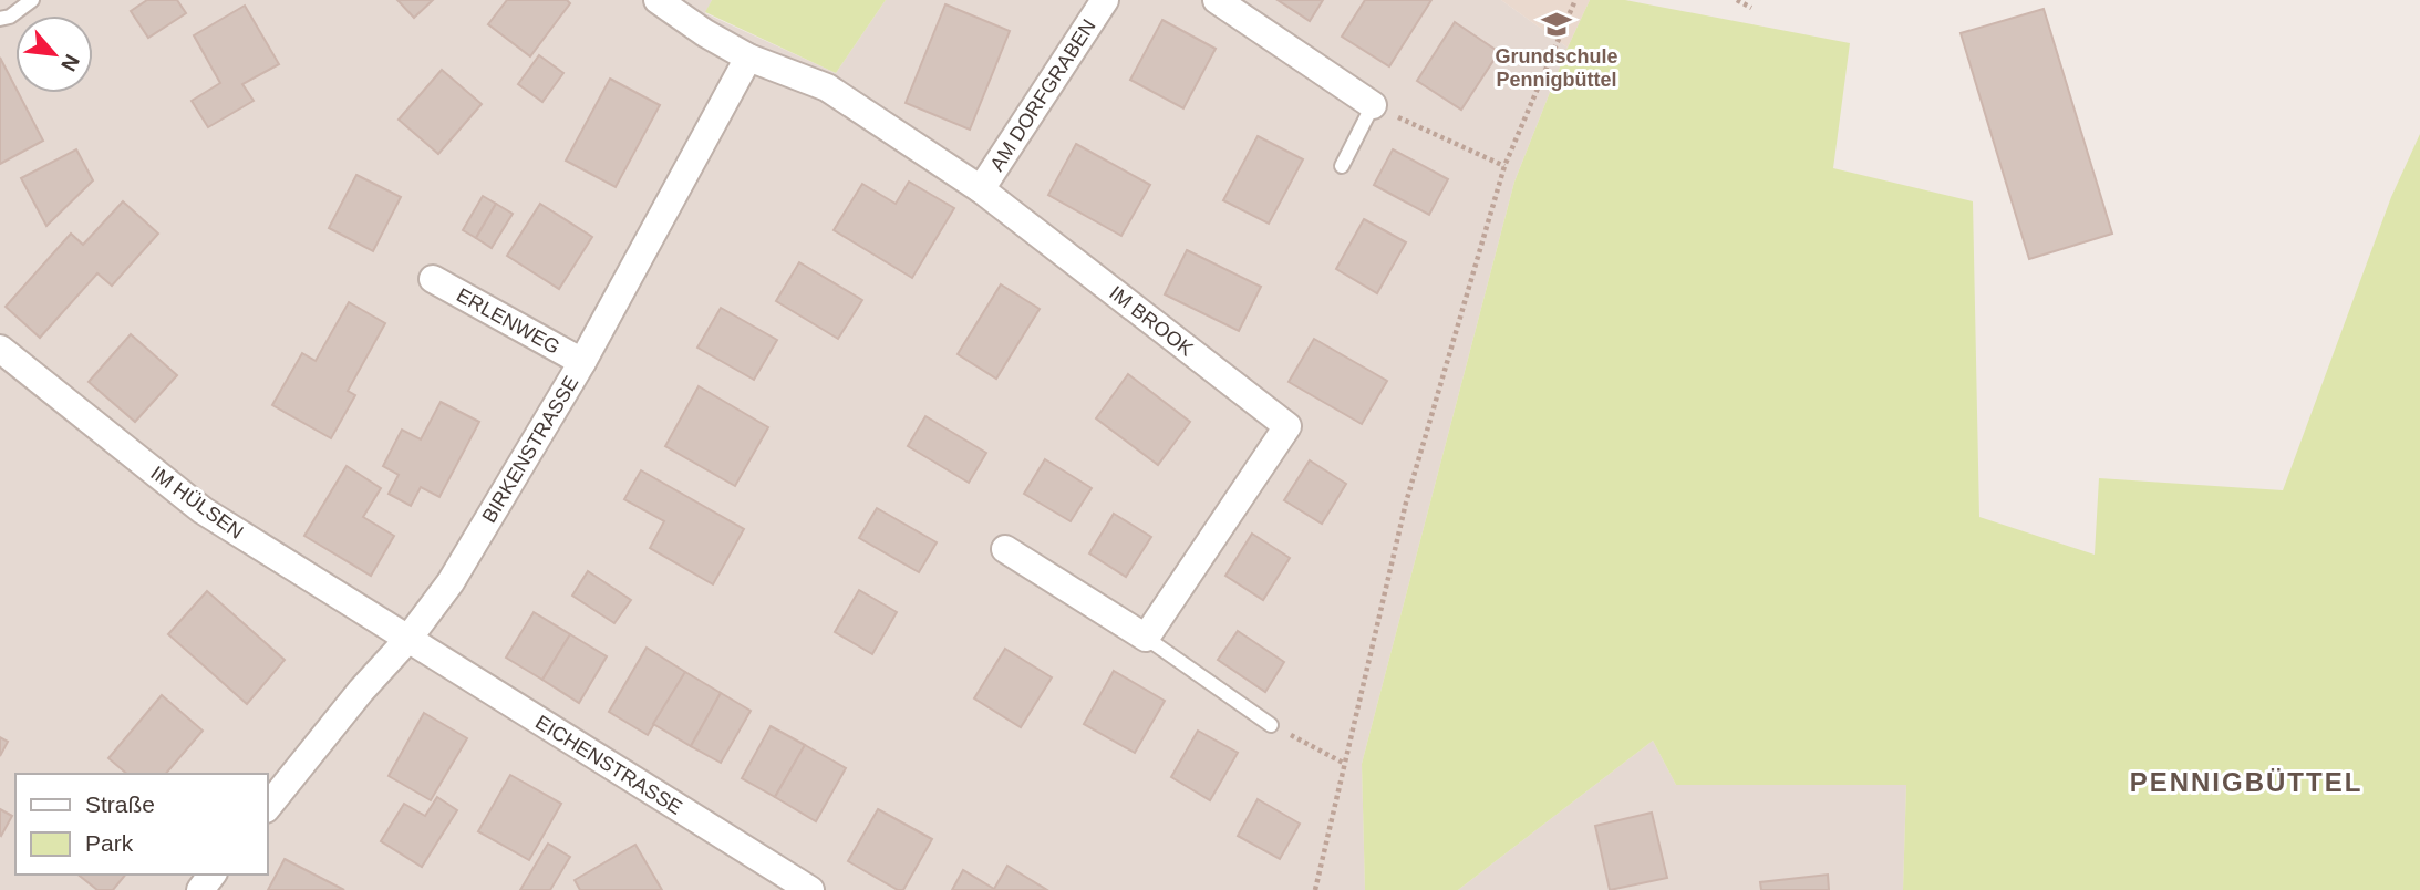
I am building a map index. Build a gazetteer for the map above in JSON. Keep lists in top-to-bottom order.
{
  "streets": {
    "street": [
      "AM DORFGRABEN",
      "ERLENWEG",
      "IM BROOK",
      "BIRKENSTRASSE",
      "IM HÜLSEN",
      "EICHENSTRASSE"
    ]
  },
  "crossings": [
    ["AM DORFGRABEN", "IM BROOK"],
    ["ERLENWEG", "BIRKENSTRASSE"],
    ["IM BROOK", "BIRKENSTRASSE"],
    ["BIRKENSTRASSE", "IM HÜLSEN"],
    ["BIRKENSTRASSE", "EICHENSTRASSE"],
    ["IM HÜLSEN", "EICHENSTRASSE"]
  ],
  "districts": ["PENNIGBÜTTEL"],
  "places": {
    "school or university": ["Grundschule Pennigbüttel"]
  },
  "legend": ["Straße", "Park"],
  "north": "bottom right"
}
